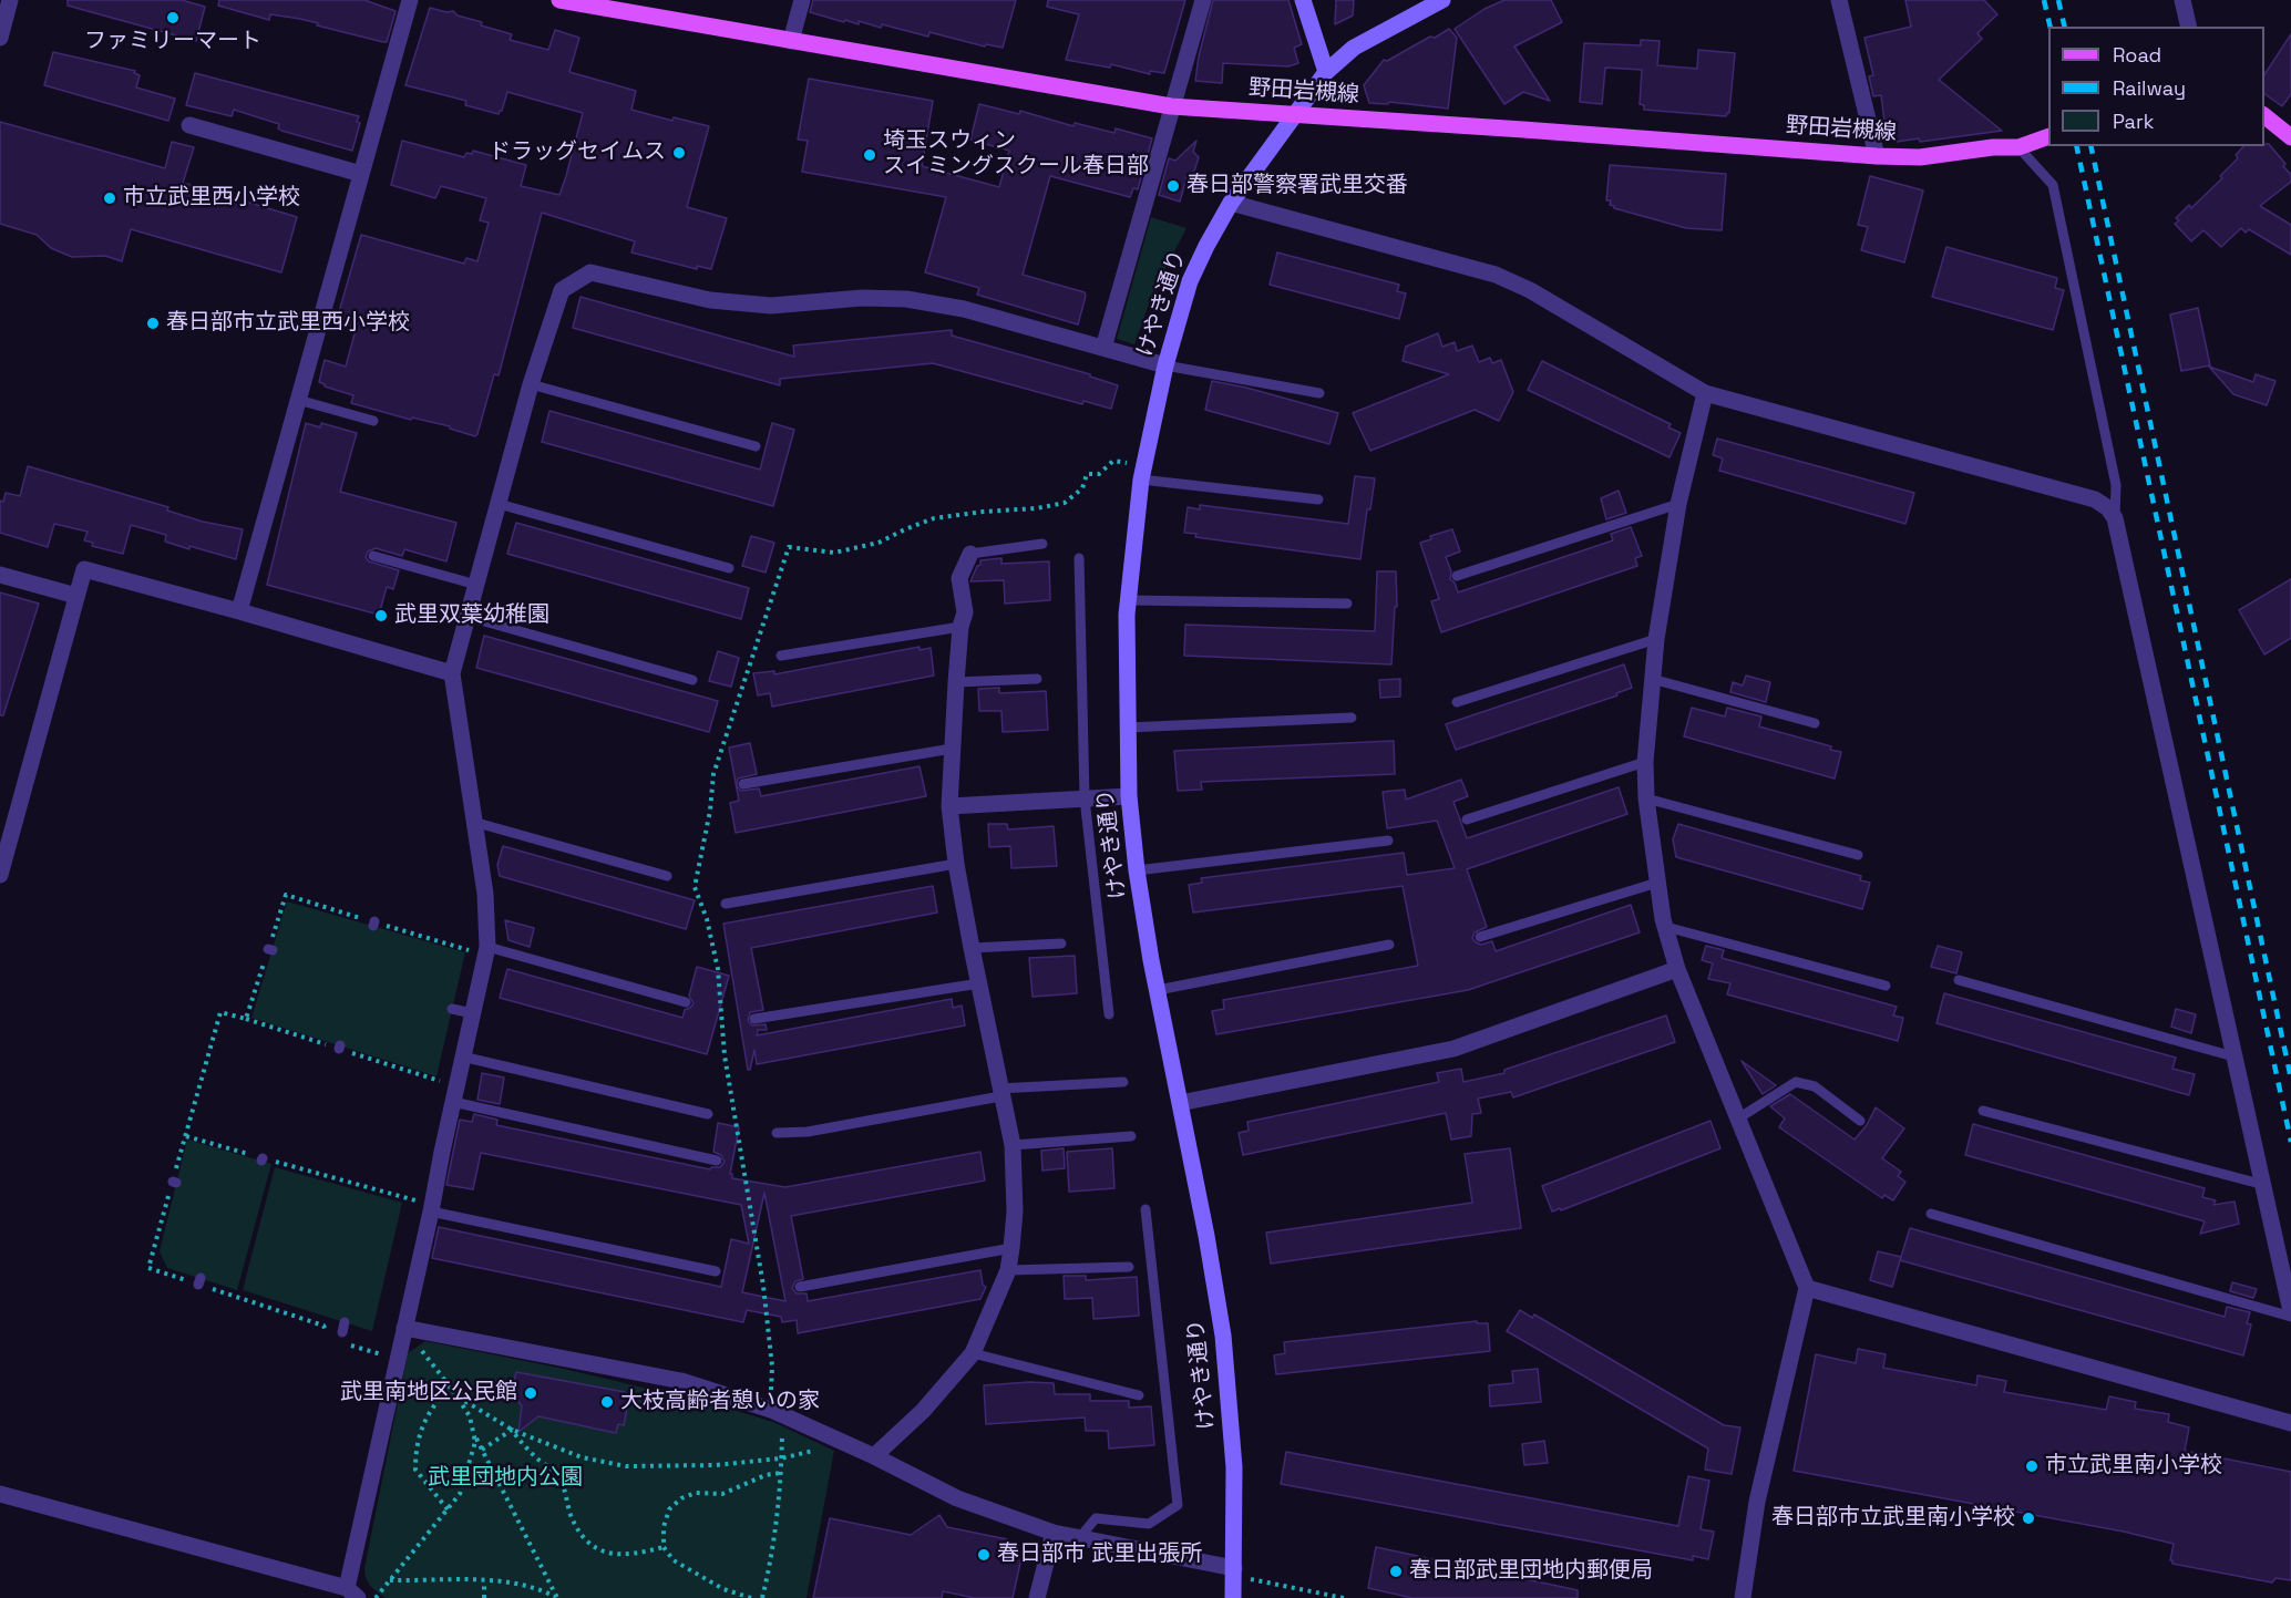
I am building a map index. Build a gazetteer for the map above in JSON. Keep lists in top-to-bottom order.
{
  "streets": {
    "main road": ["野田岩槻線"],
    "street": ["けやき通り"]
  },
  "crossings": [
    ["野田岩槻線", "けやき通り"]
  ],
  "parks": ["武里団地内公園"],
  "places": [
    "ファミリーマート",
    "ドラッグセイムス",
    "埼玉スウィン スイミングスクール春日部",
    "春日部警察署武里交番",
    "市立武里西小学校",
    "春日部市立武里西小学校",
    "武里双葉幼稚園",
    "武里南地区公民館",
    "大枝高齢者憩いの家",
    "市立武里南小学校",
    "春日部市立武里南小学校",
    "春日部市 武里出張所",
    "春日部武里団地内郵便局"
  ],
  "legend": ["Road", "Railway", "Park"]
}
